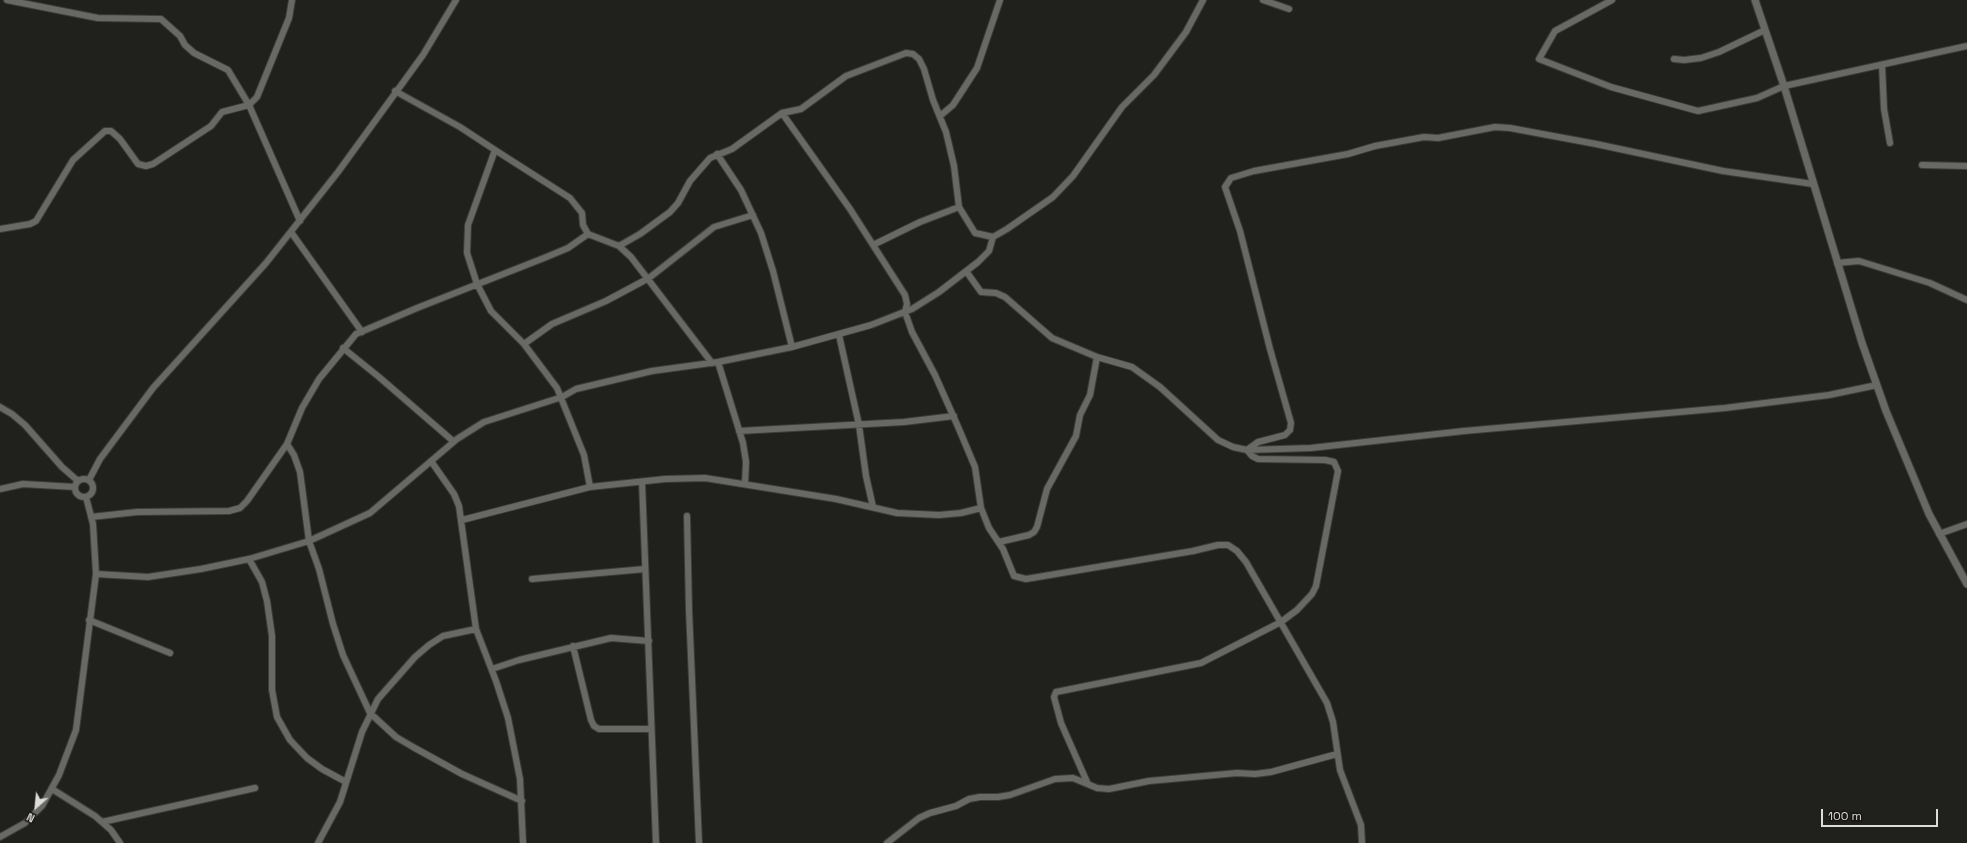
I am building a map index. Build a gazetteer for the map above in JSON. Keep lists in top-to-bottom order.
{
  "scale_bar": "100 m",
  "north": "bottom left"
}
